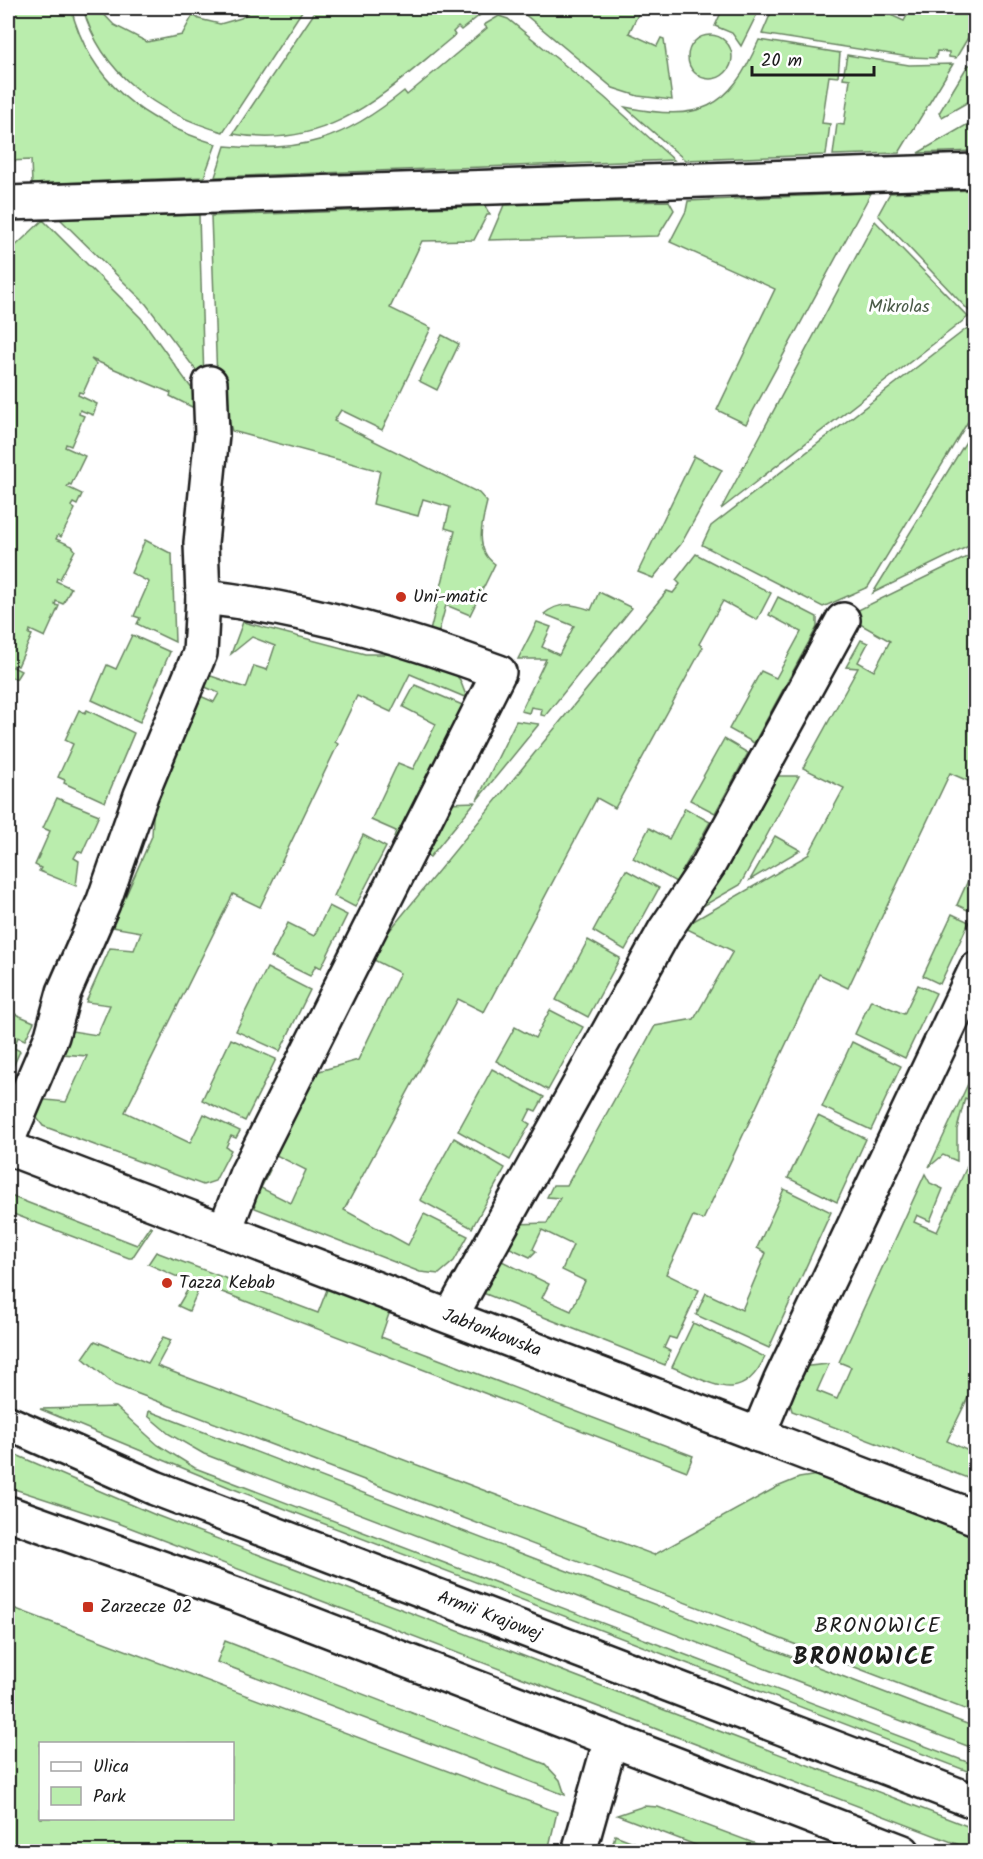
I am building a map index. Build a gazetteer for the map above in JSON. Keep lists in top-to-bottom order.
{
  "streets": {
    "street": ["Jabłonkowska", "Armii Krajowej"]
  },
  "districts": ["BRONOWICE", "BRONOWICE"],
  "parks": ["Mikrolas"],
  "places": {
    "other": ["Uni-matic", "Tazza Kebab"],
    "transit": ["Zarzecze 02"]
  },
  "legend": ["Ulica", "Park"],
  "scale_bar": "20 m"
}
